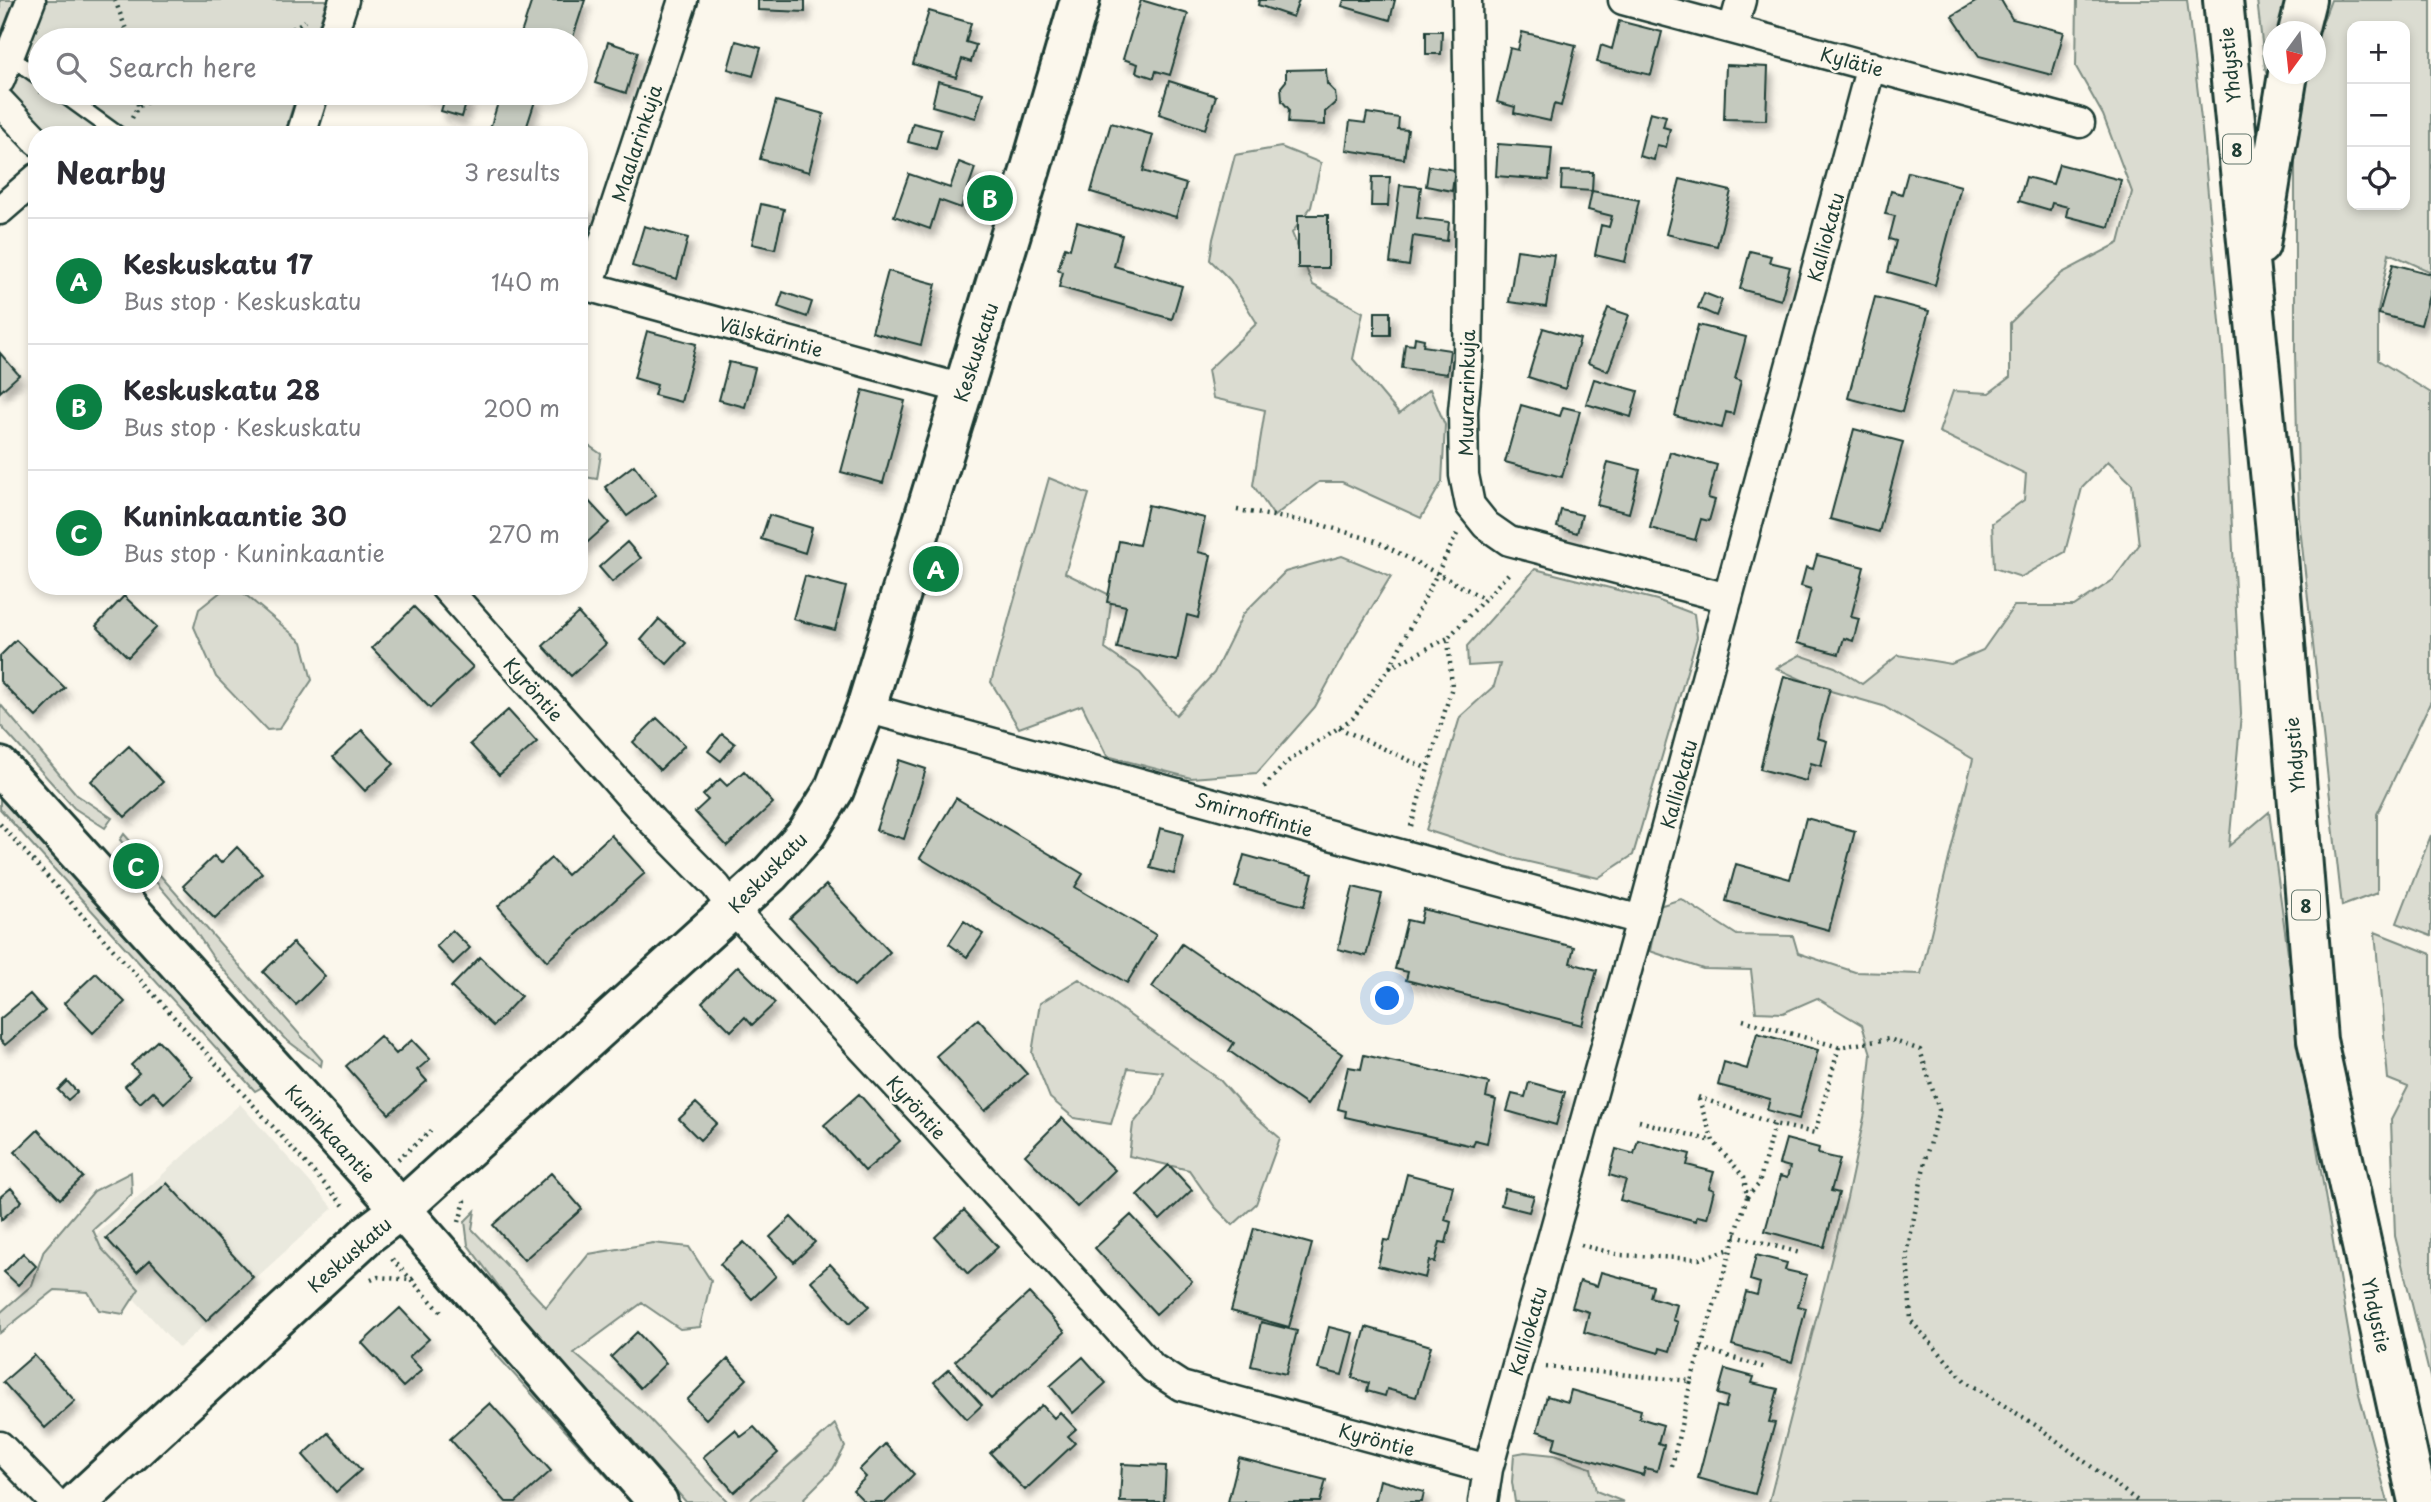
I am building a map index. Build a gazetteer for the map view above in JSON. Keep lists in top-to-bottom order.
{
  "streets": {
    "main road": [
      "Yhdystie",
      "8",
      "Keskuskatu",
      "Kuninkaantie"
    ],
    "street": [
      "Kylätie",
      "Maalarinkuja",
      "Kalliokatu",
      "Välskärintie",
      "Muurarinkuja",
      "Kyröntie",
      "Smirnoffintie"
    ]
  },
  "crossings": [
    ["Kylätie", "Kalliokatu"],
    ["Kalliokatu", "Kyröntie"],
    ["Kalliokatu", "Smirnoffintie"],
    ["Välskärintie", "Keskuskatu"],
    ["Keskuskatu", "Kyröntie"],
    ["Keskuskatu", "Smirnoffintie"],
    ["Keskuskatu", "Kuninkaantie"]
  ],
  "north": "bottom",
  "page": {
    "map_buttons": ["+", "−"],
    "search": "Search here",
    "heading": ["Nearby", "3 results"],
    "pins": ["B", "A", "C"],
    "list": [
      {
        "mark": "A",
        "name": "Keskuskatu 17",
        "note": "Bus stop · Keskuskatu",
        "value": "140 m"
      },
      {
        "mark": "B",
        "name": "Keskuskatu 28",
        "note": "Bus stop · Keskuskatu",
        "value": "200 m"
      },
      {
        "mark": "C",
        "name": "Kuninkaantie 30",
        "note": "Bus stop · Kuninkaantie",
        "value": "270 m"
      }
    ]
  }
}
